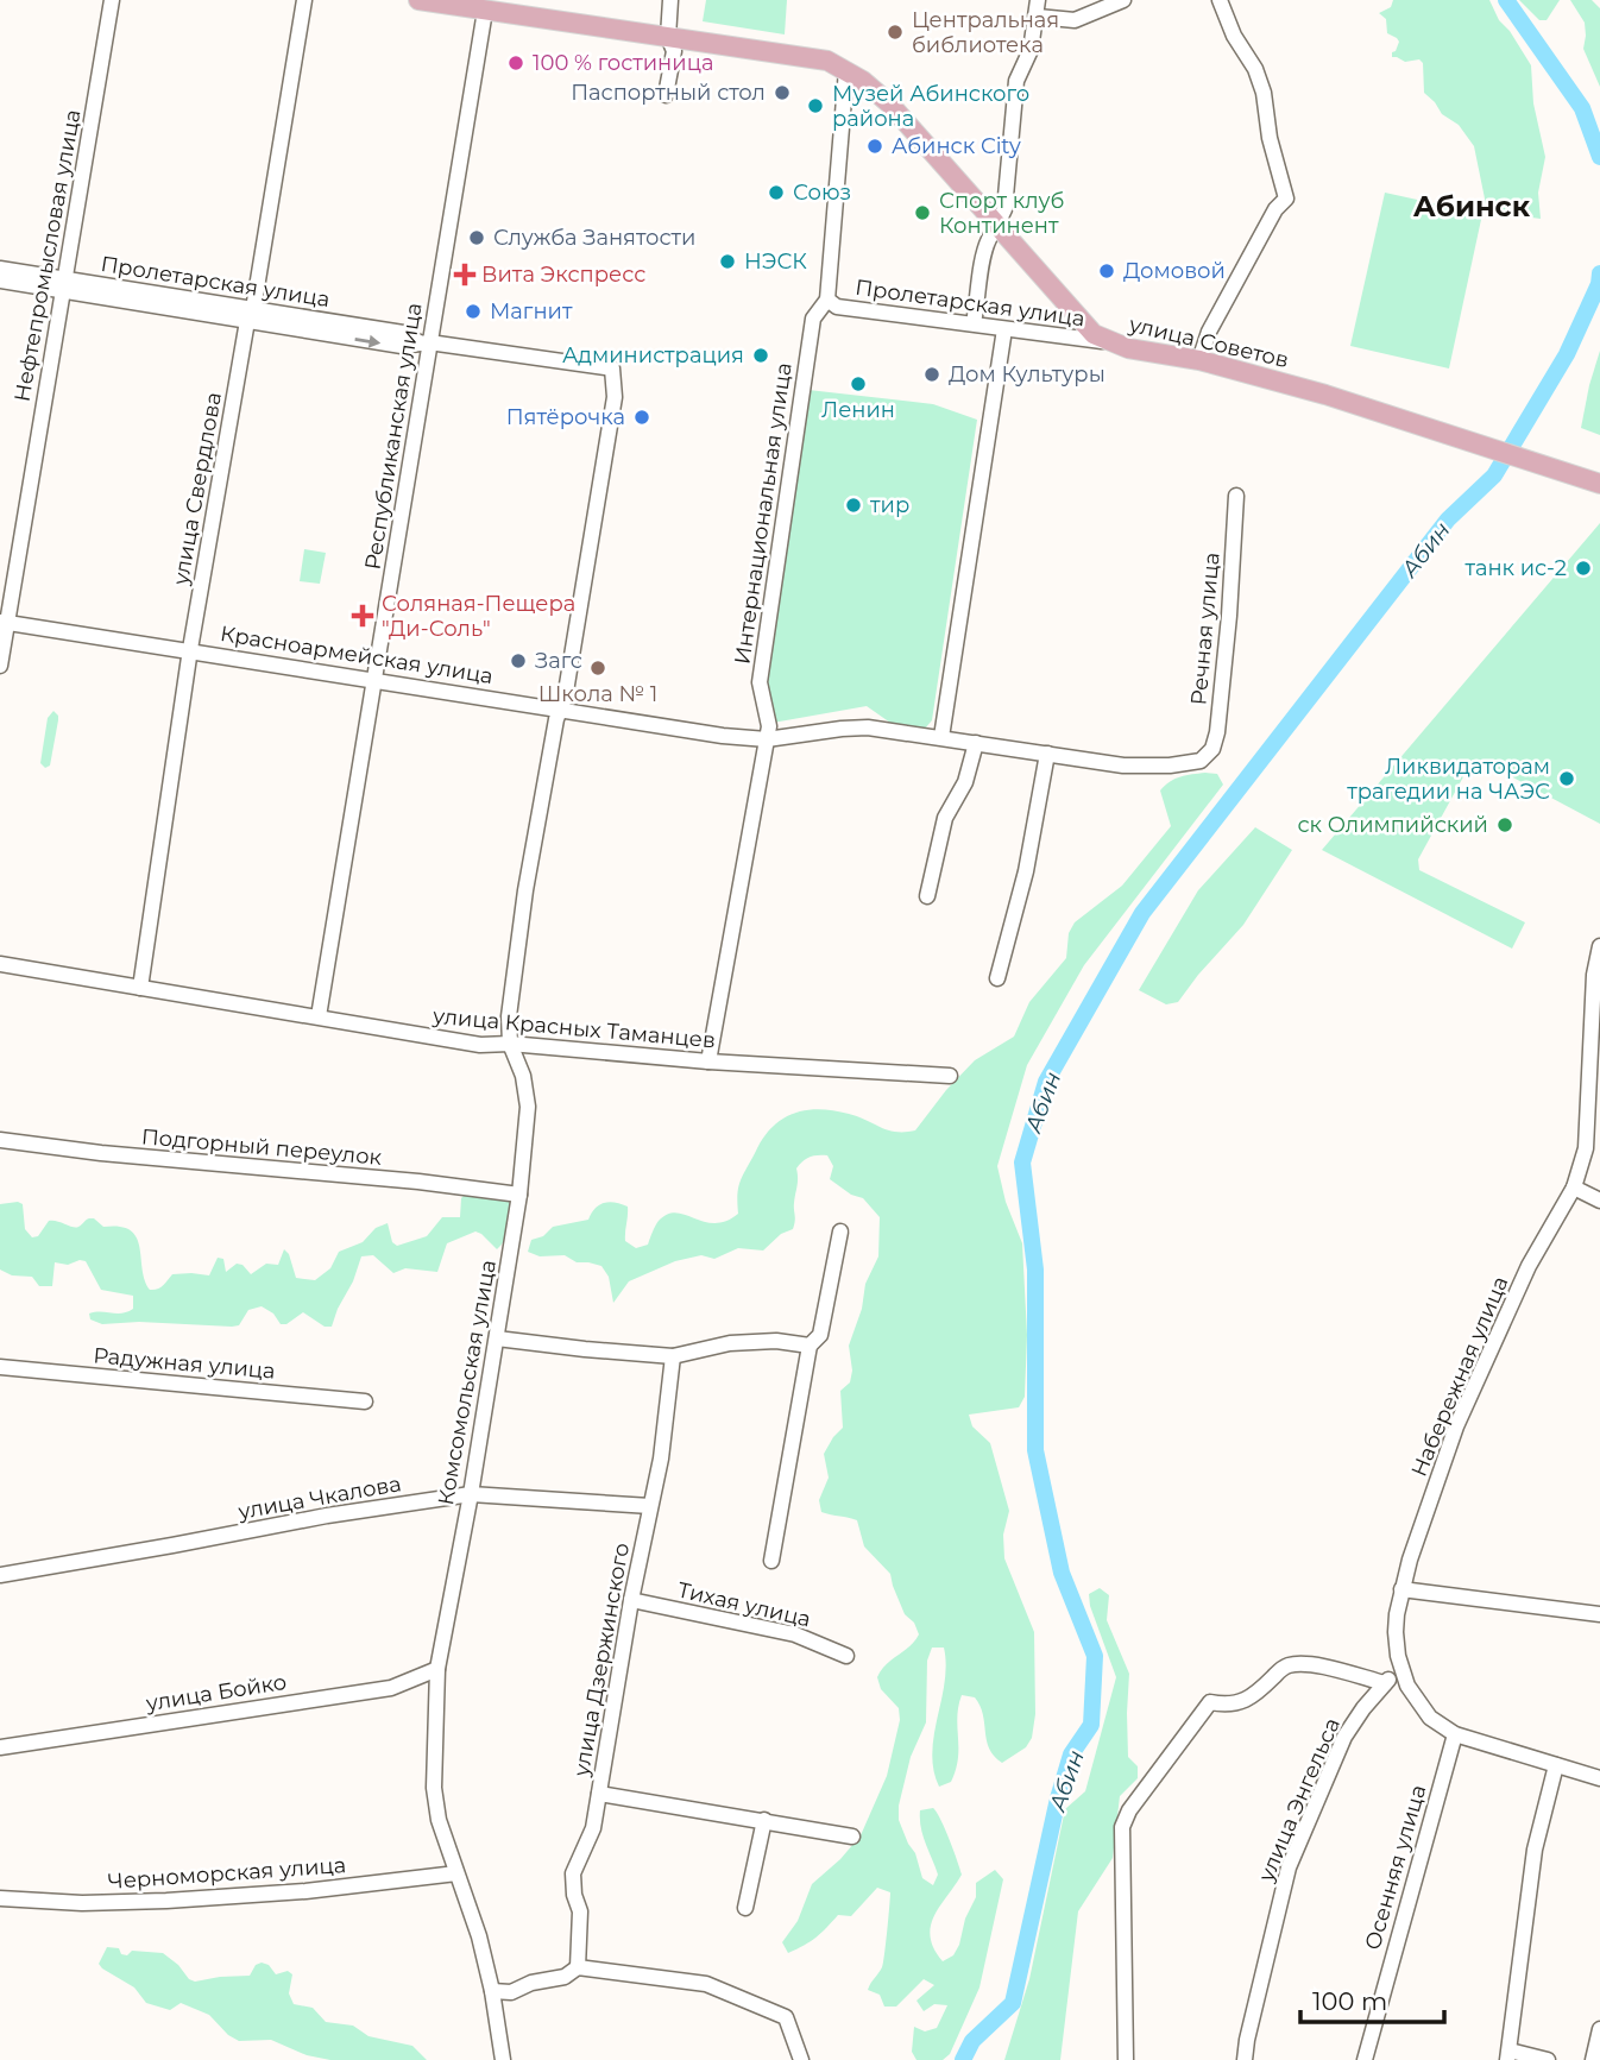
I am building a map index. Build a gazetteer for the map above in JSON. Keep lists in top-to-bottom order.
{
  "streets": {
    "main road": ["улица Советов"],
    "street": [
      "Нефтепромысловая улица",
      "Пролетарская улица",
      "Республиканская улица",
      "улица Свердлова",
      "Интернациональная улица",
      "Речная улица",
      "Красноармейская улица",
      "улица Красных Таманцев",
      "Подгорный переулок",
      "Радужная улица",
      "Набережная улица",
      "Комсомольская улица",
      "улица Чкалова",
      "Тихая улица",
      "улица Дзержинского",
      "улица Бойко",
      "улица Энгельса",
      "Осенняя улица",
      "Черноморская улица"
    ]
  },
  "crossings": [
    ["Нефтепромысловая улица", "Пролетарская улица"],
    ["Нефтепромысловая улица", "Красноармейская улица"],
    ["Пролетарская улица", "улица Советов"],
    ["Пролетарская улица", "Республиканская улица"],
    ["Пролетарская улица", "улица Свердлова"],
    ["Пролетарская улица", "Интернациональная улица"],
    ["Пролетарская улица", "Комсомольская улица"],
    ["улица Советов", "Республиканская улица"],
    ["улица Советов", "Интернациональная улица"],
    ["Республиканская улица", "Красноармейская улица"],
    ["Республиканская улица", "улица Красных Таманцев"],
    ["улица Свердлова", "Красноармейская улица"],
    ["улица Свердлова", "улица Красных Таманцев"],
    ["Интернациональная улица", "Красноармейская улица"],
    ["Интернациональная улица", "улица Красных Таманцев"],
    ["Речная улица", "Красноармейская улица"],
    ["Красноармейская улица", "Комсомольская улица"],
    ["улица Красных Таманцев", "Комсомольская улица"],
    ["Подгорный переулок", "Комсомольская улица"],
    ["Набережная улица", "улица Энгельса"],
    ["Комсомольская улица", "улица Чкалова"],
    ["Комсомольская улица", "улица Бойко"],
    ["Комсомольская улица", "Черноморская улица"],
    ["улица Чкалова", "улица Дзержинского"],
    ["Тихая улица", "улица Дзержинского"]
  ],
  "districts": ["Абинск"],
  "water": ["Абин"],
  "places": {
    "other": [
      "Центральная библиотека",
      "100 % гостиница",
      "Паспортный стол",
      "Музей Абинского района",
      "Абинск City",
      "Союз",
      "Спорт клуб Континент",
      "Служба Занятости",
      "НЭСК",
      "Домовой",
      "Магнит",
      "Администрация",
      "Дом Культуры",
      "Ленин",
      "Пятёрочка",
      "тир",
      "танк ис-2",
      "Загс",
      "Школа № 1",
      "Ликвидаторам трагедии на ЧАЭС",
      "ск Олимпийский"
    ],
    "health": ["Вита Экспресс", "Соляная-Пещера \"Ди-Соль\""]
  },
  "scale_bar": "100 m"
}
